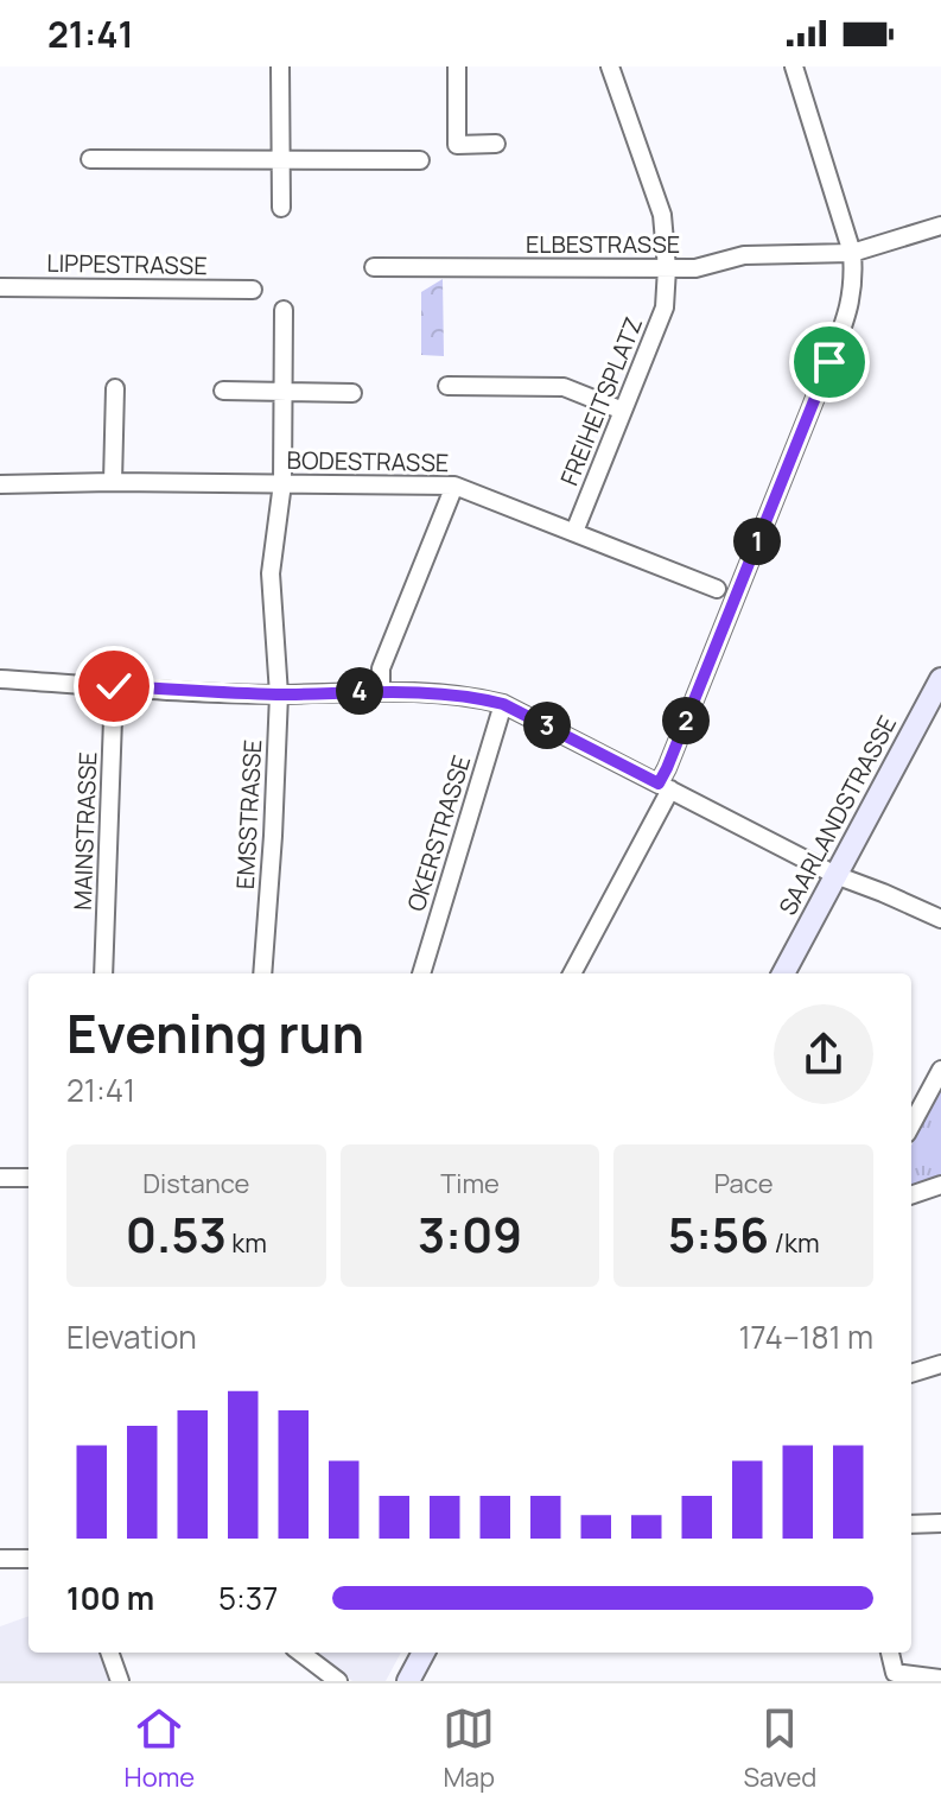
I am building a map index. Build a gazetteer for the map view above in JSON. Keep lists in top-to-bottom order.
{
  "streets": {
    "street": [
      "ELBESTRASSE",
      "LIPPESTRASSE",
      "FREIHEITSPLATZ",
      "BODESTRASSE",
      "EMSSTRASSE",
      "SAARLANDSTRASSE",
      "MAINSTRASSE",
      "OKERSTRASSE"
    ]
  },
  "crossings": [
    ["ELBESTRASSE", "FREIHEITSPLATZ"],
    ["FREIHEITSPLATZ", "BODESTRASSE"],
    ["BODESTRASSE", "EMSSTRASSE"]
  ],
  "page": {
    "status": "21:41",
    "pins": [
      "1",
      "4",
      "2",
      "3"
    ],
    "heading": ["Evening run", "21:41"],
    "stats": [
      ["Distance", "0.53 km"],
      ["Time", "3:09"],
      ["Pace", "5:56 /km"]
    ],
    "chart": ["Elevation", "174–181 m"],
    "list": [
      {
        "name": "100 m",
        "note": "5:37"
      }
    ],
    "tabs": ["Home", "Map", "Saved"]
  }
}
